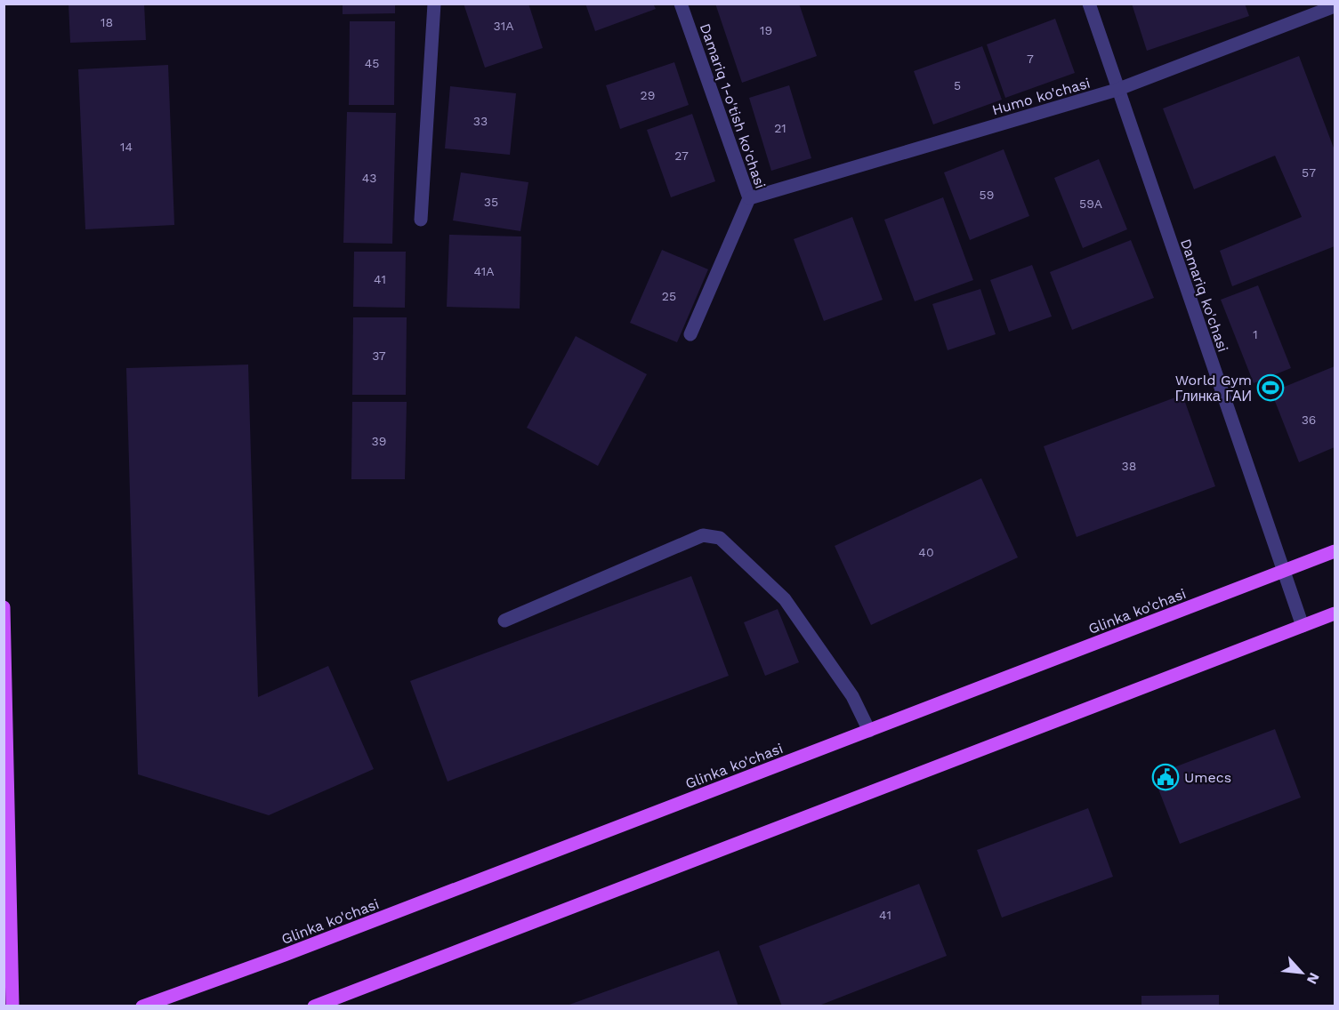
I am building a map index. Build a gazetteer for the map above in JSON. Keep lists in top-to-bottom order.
{
  "streets": {
    "main road": ["Glinka ko'chasi"],
    "street": ["Humo ko'chasi", "Damariq 1-o'tish ko'chasi", "Damariq ko'chasi"]
  },
  "crossings": [
    ["Humo ko'chasi", "Damariq 1-o'tish ko'chasi"],
    ["Humo ko'chasi", "Damariq ko'chasi"],
    ["Damariq ko'chasi", "Glinka ko'chasi"]
  ],
  "places": {
    "sports": ["World Gym Глинка ГАИ"],
    "public building": ["Umecs"]
  },
  "house_numbers": [
    "18",
    "31A",
    "19",
    "7",
    "45",
    "5",
    "29",
    "33",
    "21",
    "14",
    "27",
    "57",
    "43",
    "59",
    "35",
    "59A",
    "41A",
    "41",
    "25",
    "1",
    "37",
    "36",
    "39",
    "38",
    "40",
    "41"
  ],
  "north": "bottom right"
}
